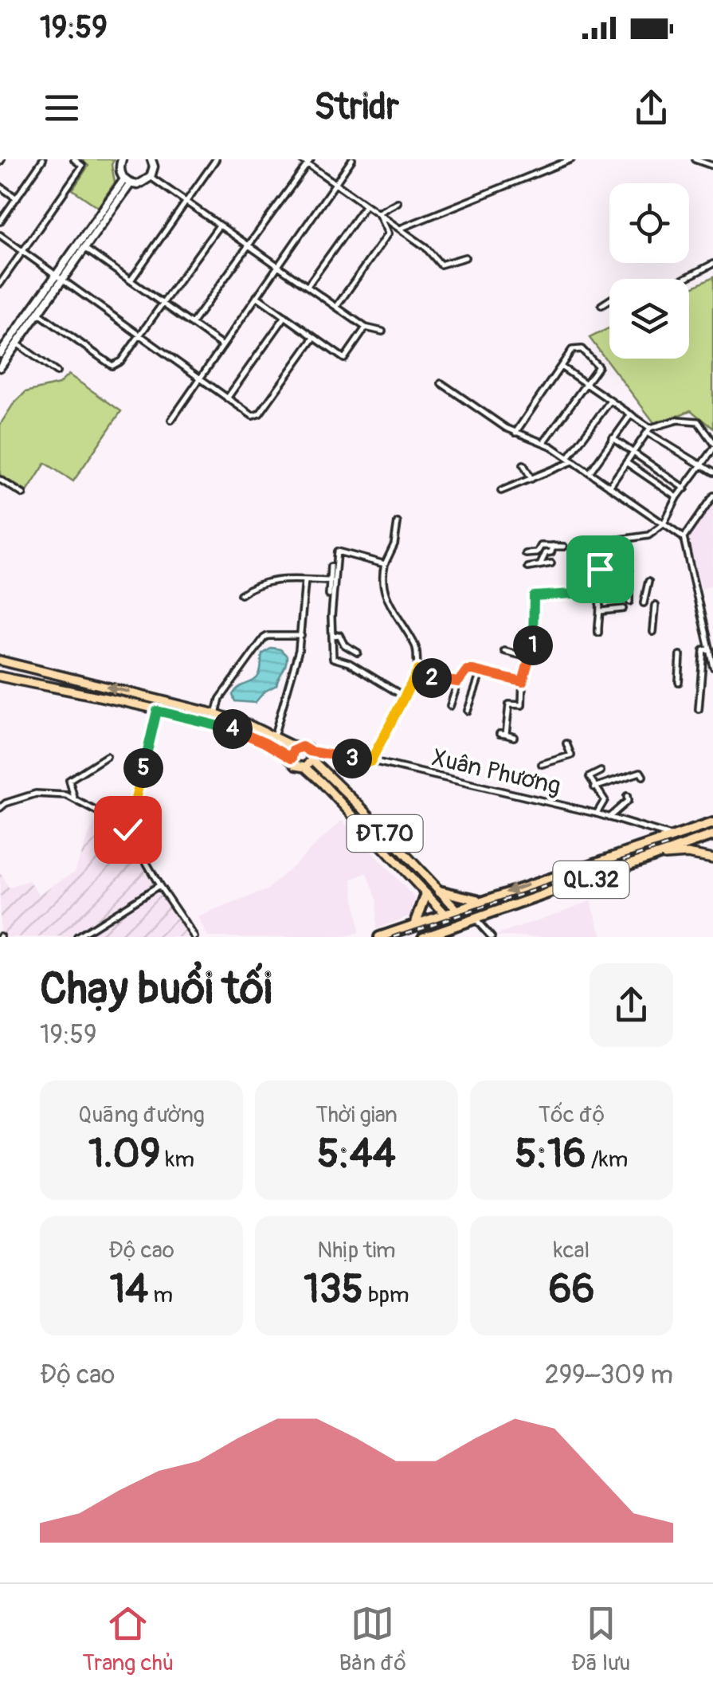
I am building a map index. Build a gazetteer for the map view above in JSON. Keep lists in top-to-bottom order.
{
  "streets": {
    "highway": ["ĐT.70", "QL.32"],
    "street": ["Xuân Phương"]
  },
  "crossings": [
    ["Xuân Phương", "ĐT.70"],
    ["Xuân Phương", "QL.32"],
    ["ĐT.70", "QL.32"]
  ],
  "page": {
    "status": "19:59",
    "header": "Stridr",
    "pins": [
      "1",
      "2",
      "4",
      "3",
      "5"
    ],
    "heading": ["Chạy buổi tối", "19:59"],
    "stats": [
      ["Quãng đường", "1.09 km"],
      ["Thời gian", "5:44"],
      ["Tốc độ", "5:16 /km"],
      ["Độ cao", "14 m"],
      ["Nhịp tim", "135 bpm"],
      ["kcal", "66"]
    ],
    "chart": ["Độ cao", "299–309 m"],
    "tabs": ["Trang chủ", "Bản đồ", "Đã lưu"]
  }
}
